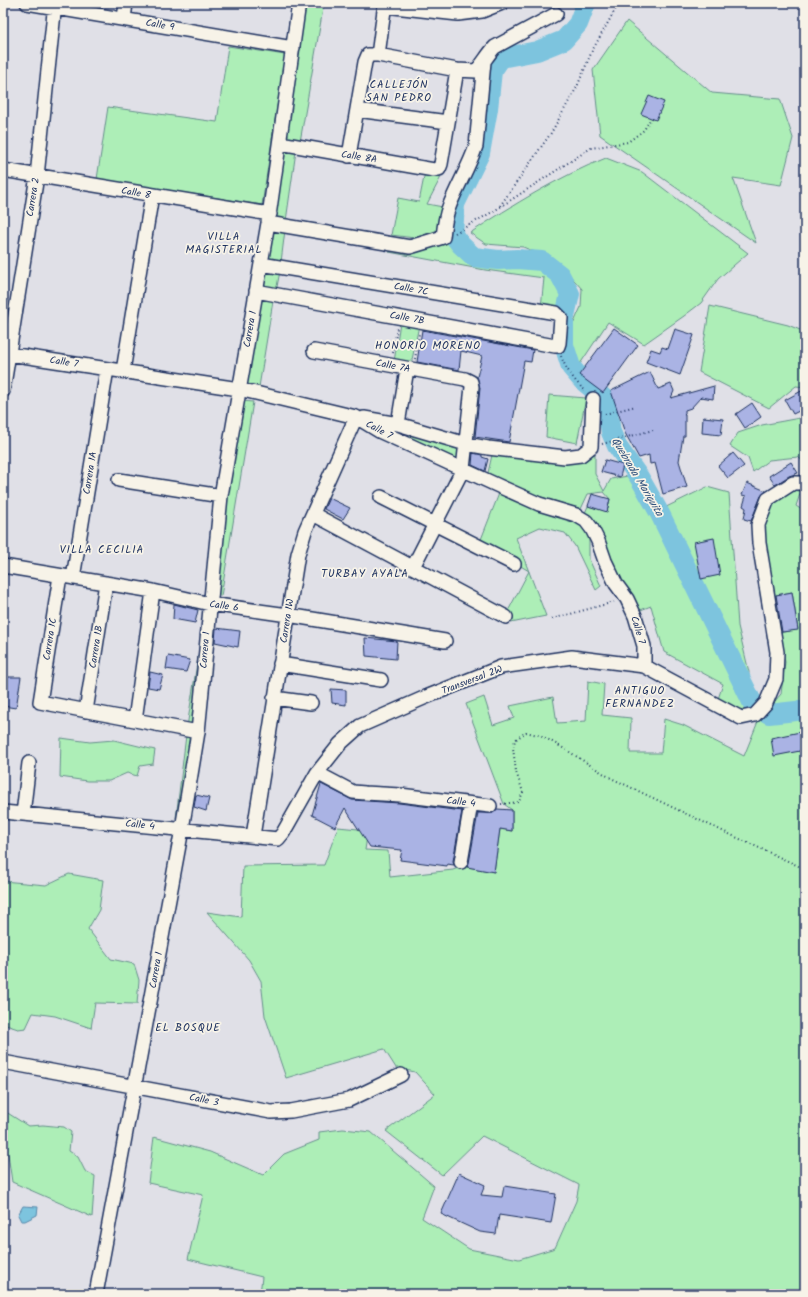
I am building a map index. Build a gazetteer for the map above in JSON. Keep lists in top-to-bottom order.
{
  "streets": {
    "street": [
      "Calle 9",
      "Calle 8A",
      "Calle 8",
      "Carrera 2",
      "Calle 7C",
      "Calle 7B",
      "Carrera 1",
      "Calle 7",
      "Calle 7A",
      "Carrera 1A",
      "Calle 6",
      "Carrera 1W",
      "Carrera 1C",
      "Carrera 1B",
      "Transversal 2W",
      "Calle 4",
      "Calle 3"
    ]
  },
  "crossings": [
    ["Calle 9", "Carrera 2"],
    ["Calle 9", "Carrera 1"],
    ["Calle 8A", "Carrera 1"],
    ["Calle 8", "Carrera 2"],
    ["Calle 8", "Carrera 1"],
    ["Carrera 2", "Calle 7"],
    ["Calle 7C", "Calle 7B"],
    ["Calle 7C", "Carrera 1"],
    ["Calle 7B", "Carrera 1"],
    ["Carrera 1", "Calle 7"],
    ["Carrera 1", "Calle 6"],
    ["Carrera 1", "Calle 4"],
    ["Carrera 1", "Calle 3"],
    ["Calle 7", "Carrera 1A"],
    ["Calle 7", "Carrera 1W"],
    ["Calle 7", "Transversal 2W"],
    ["Carrera 1A", "Calle 6"],
    ["Carrera 1A", "Carrera 1C"],
    ["Calle 6", "Carrera 1W"],
    ["Calle 6", "Carrera 1C"],
    ["Calle 6", "Carrera 1B"],
    ["Carrera 1W", "Calle 4"],
    ["Carrera 1C", "Carrera 1B"],
    ["Transversal 2W", "Calle 4"]
  ],
  "districts": [
    "CALLEJÓN SAN PEDRO",
    "VILLA MAGISTERIAL",
    "HONORIO MORENO",
    "VILLA CECILIA",
    "TURBAY AYALA",
    "ANTIGUO FERNANDEZ",
    "EL BOSQUE"
  ],
  "water": ["Quebrada Mariquita"]
}
